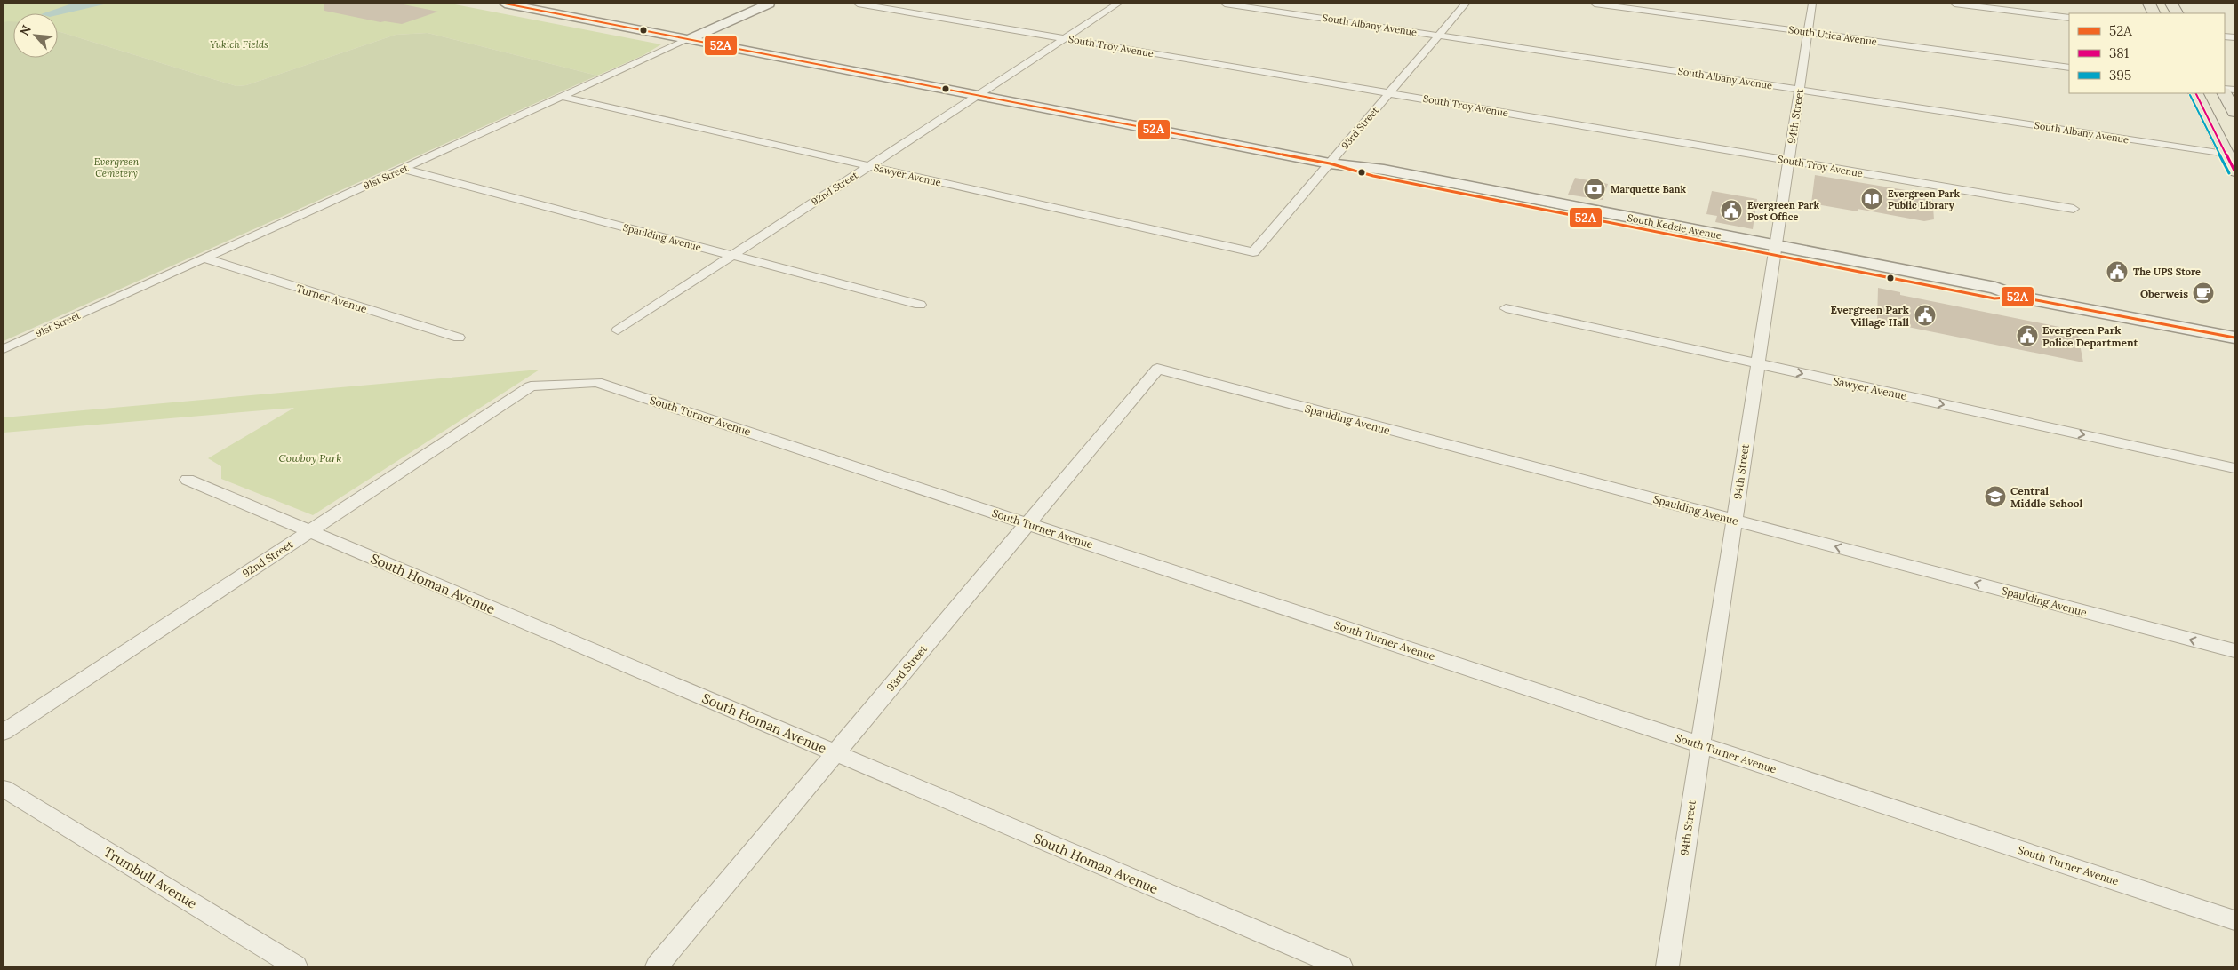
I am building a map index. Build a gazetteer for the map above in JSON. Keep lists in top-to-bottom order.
{
  "streets": {
    "main road": ["91st Street", "South Kedzie Avenue"],
    "street": [
      "South Albany Avenue",
      "South Utica Avenue",
      "South Troy Avenue",
      "94th Street",
      "93rd Street",
      "Sawyer Avenue",
      "92nd Street",
      "Spaulding Avenue",
      "Turner Avenue",
      "South Turner Avenue",
      "South Homan Avenue",
      "Trumbull Avenue"
    ]
  },
  "crossings": [
    ["South Albany Avenue", "94th Street"],
    ["South Albany Avenue", "93rd Street"],
    ["South Utica Avenue", "94th Street"],
    ["South Troy Avenue", "94th Street"],
    ["South Troy Avenue", "93rd Street"],
    ["South Troy Avenue", "92nd Street"],
    ["94th Street", "Sawyer Avenue"],
    ["94th Street", "South Kedzie Avenue"],
    ["94th Street", "Spaulding Avenue"],
    ["94th Street", "South Turner Avenue"],
    ["93rd Street", "Sawyer Avenue"],
    ["93rd Street", "South Kedzie Avenue"],
    ["93rd Street", "Spaulding Avenue"],
    ["93rd Street", "South Turner Avenue"],
    ["93rd Street", "South Homan Avenue"],
    ["Sawyer Avenue", "91st Street"],
    ["Sawyer Avenue", "92nd Street"],
    ["91st Street", "South Kedzie Avenue"],
    ["91st Street", "Spaulding Avenue"],
    ["91st Street", "Turner Avenue"],
    ["92nd Street", "South Kedzie Avenue"],
    ["92nd Street", "Spaulding Avenue"],
    ["92nd Street", "South Turner Avenue"],
    ["92nd Street", "South Homan Avenue"]
  ],
  "parks": ["Yukich Fields", "Evergreen Cemetery", "Cowboy Park"],
  "places": {
    "bank": ["Marquette Bank"],
    "library": ["Evergreen Park Public Library"],
    "public building": [
      "Evergreen Park Post Office",
      "The UPS Store",
      "Evergreen Park Village Hall",
      "Evergreen Park Police Department"
    ],
    "cafe": ["Oberweis"],
    "school or university": ["Central Middle School"]
  },
  "lines": ["transit line 52A", "transit line 381", "transit line 395"],
  "legend": ["52A", "381", "395"],
  "north": "top left"
}
